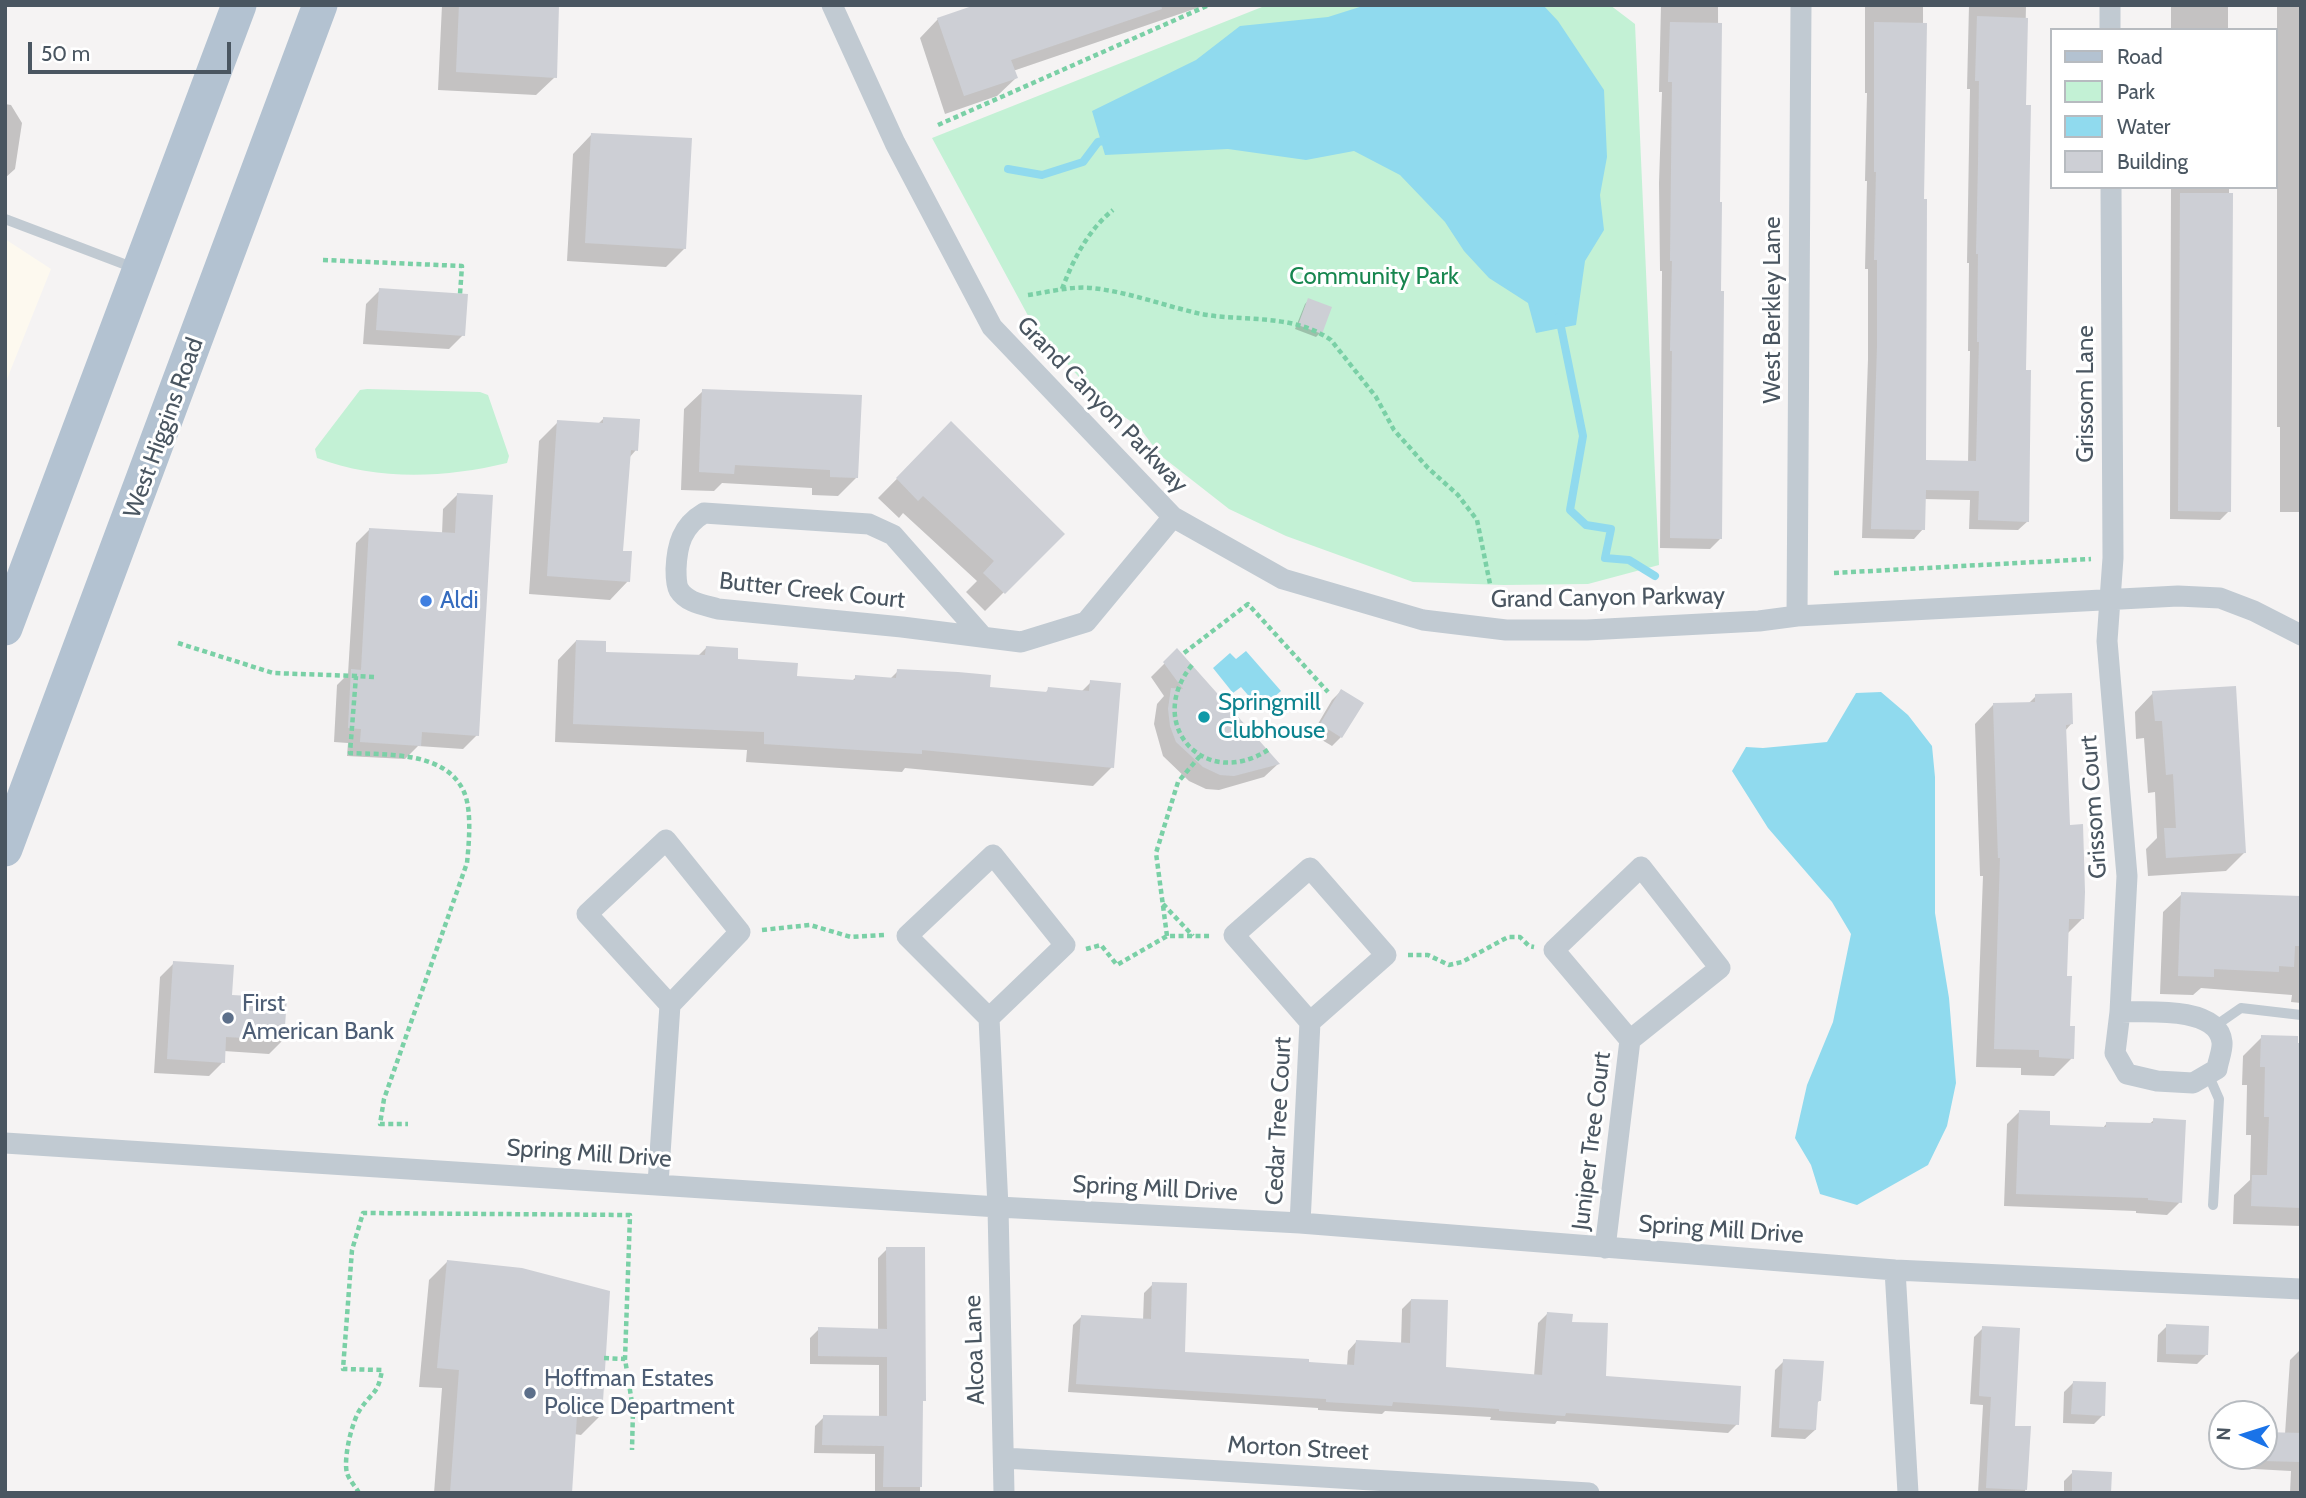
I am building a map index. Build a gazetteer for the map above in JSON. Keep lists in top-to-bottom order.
{
  "streets": {
    "main road": ["West Higgins Road"],
    "street": [
      "West Berkley Lane",
      "Grissom Lane",
      "Grand Canyon Parkway",
      "Butter Creek Court",
      "Grissom Court",
      "Cedar Tree Court",
      "Juniper Tree Court",
      "Spring Mill Drive",
      "Alcoa Lane",
      "Morton Street"
    ]
  },
  "crossings": [
    ["West Berkley Lane", "Grand Canyon Parkway"],
    ["Grissom Lane", "Grand Canyon Parkway"],
    ["Grissom Lane", "Grissom Court"],
    ["Grand Canyon Parkway", "Butter Creek Court"],
    ["Grand Canyon Parkway", "Grissom Court"],
    ["Cedar Tree Court", "Spring Mill Drive"],
    ["Juniper Tree Court", "Spring Mill Drive"],
    ["Spring Mill Drive", "Alcoa Lane"],
    ["Alcoa Lane", "Morton Street"]
  ],
  "parks": ["Community Park"],
  "places": [
    "Aldi",
    "Springmill Clubhouse",
    "First American Bank",
    "Hoffman Estates Police Department"
  ],
  "legend": [
    "Road",
    "Park",
    "Water",
    "Building"
  ],
  "scale_bar": "50 m",
  "north": "left"
}
